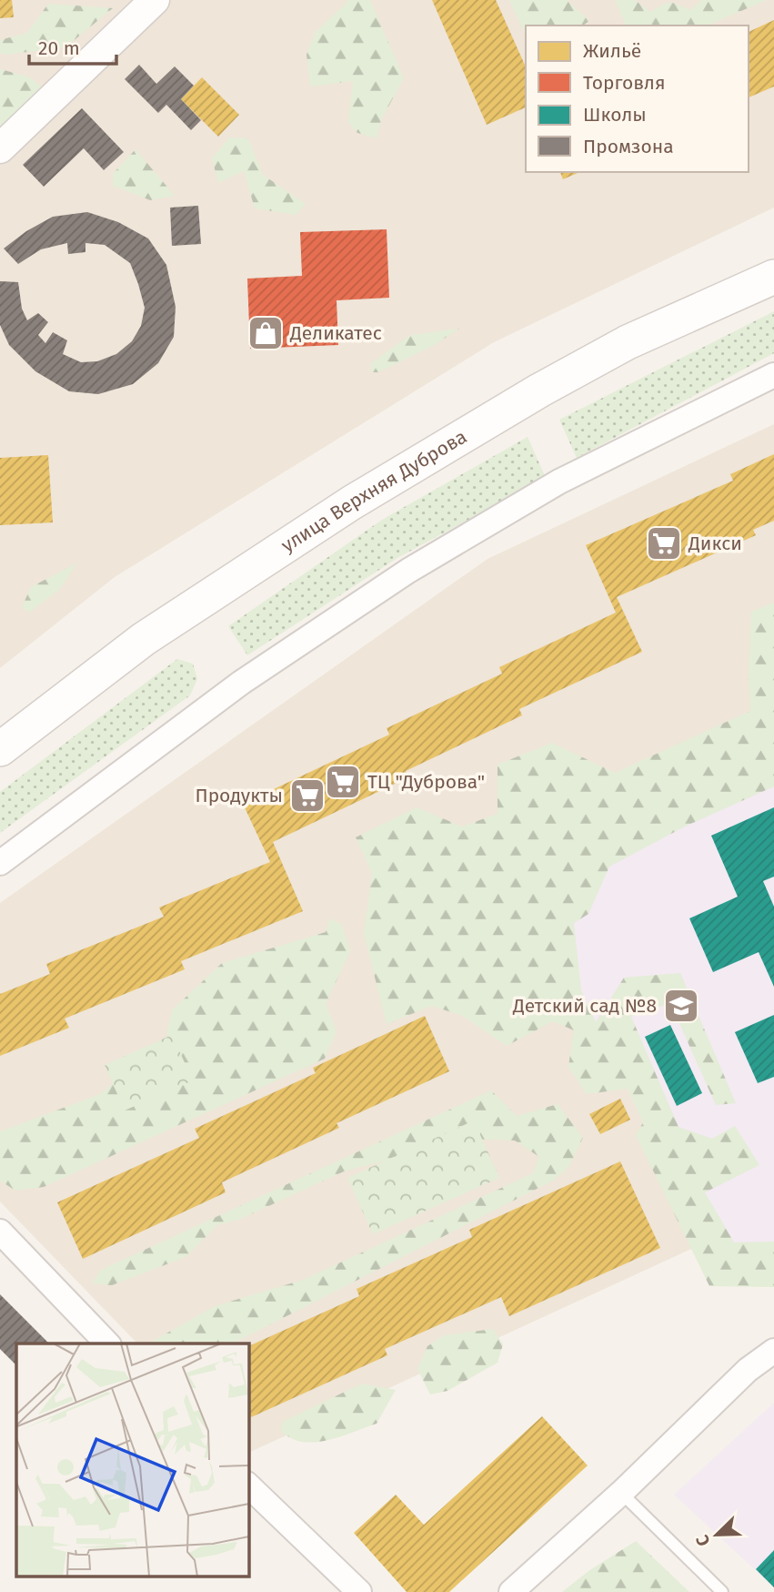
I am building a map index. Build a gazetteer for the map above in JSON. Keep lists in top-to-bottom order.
{
  "streets": {
    "main road": ["улица Верхняя Дуброва"]
  },
  "places": {
    "shop": ["Деликатес"],
    "supermarket": ["Дикси", "ТЦ \"Дуброва\"", "Продукты"],
    "school or university": ["Детский сад №8"]
  },
  "legend": [
    "Жильё",
    "Торговля",
    "Школы",
    "Промзона"
  ],
  "scale_bar": "20 m",
  "north": "bottom left"
}
